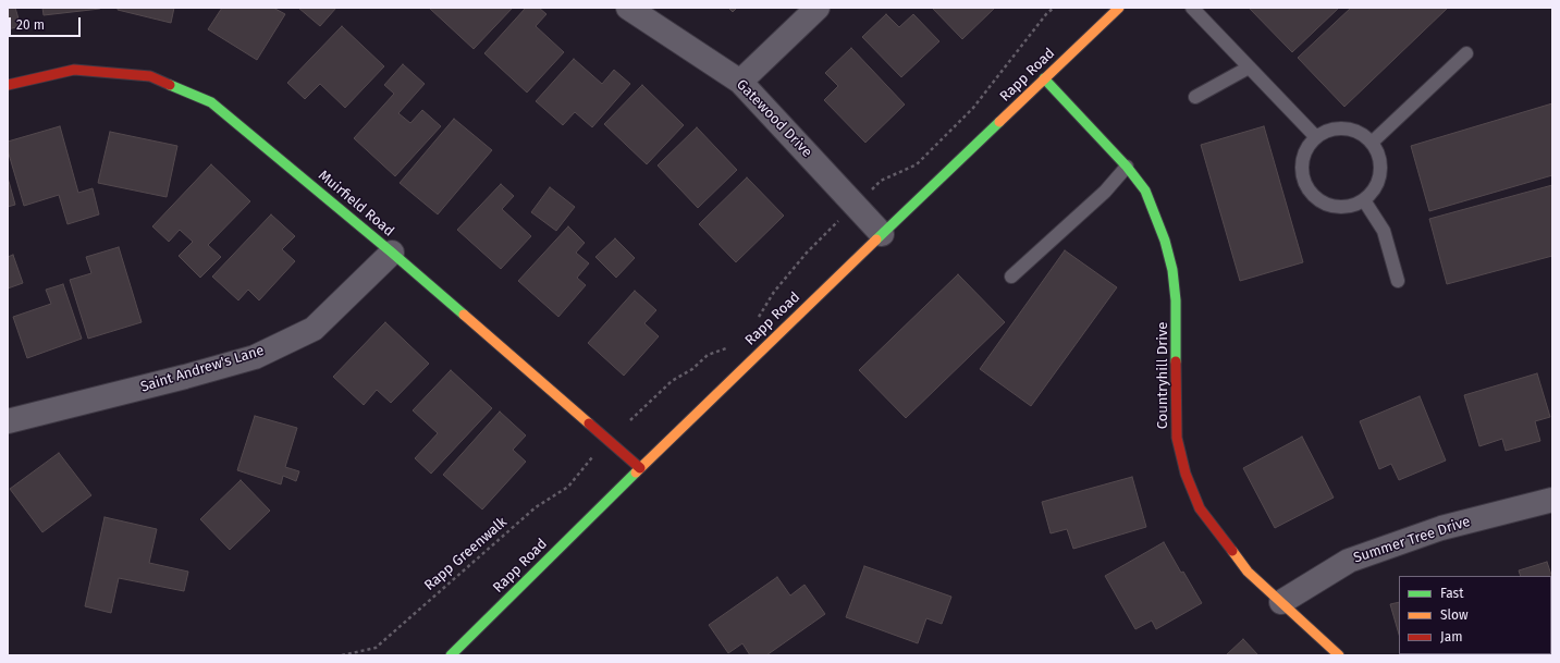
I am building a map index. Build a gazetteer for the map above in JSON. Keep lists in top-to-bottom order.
{
  "streets": {
    "street": [
      "Rapp Road",
      "Gatewood Drive",
      "Muirfield Road",
      "Saint Andrew's Lane",
      "Countryhill Drive",
      "Summer Tree Drive"
    ],
    "path": ["Rapp Greenwalk"]
  },
  "crossings": [
    ["Rapp Road", "Gatewood Drive"],
    ["Rapp Road", "Muirfield Road"],
    ["Rapp Road", "Countryhill Drive"],
    ["Muirfield Road", "Saint Andrew's Lane"],
    ["Countryhill Drive", "Summer Tree Drive"]
  ],
  "legend": ["Fast", "Slow", "Jam"],
  "scale_bar": "20 m"
}
